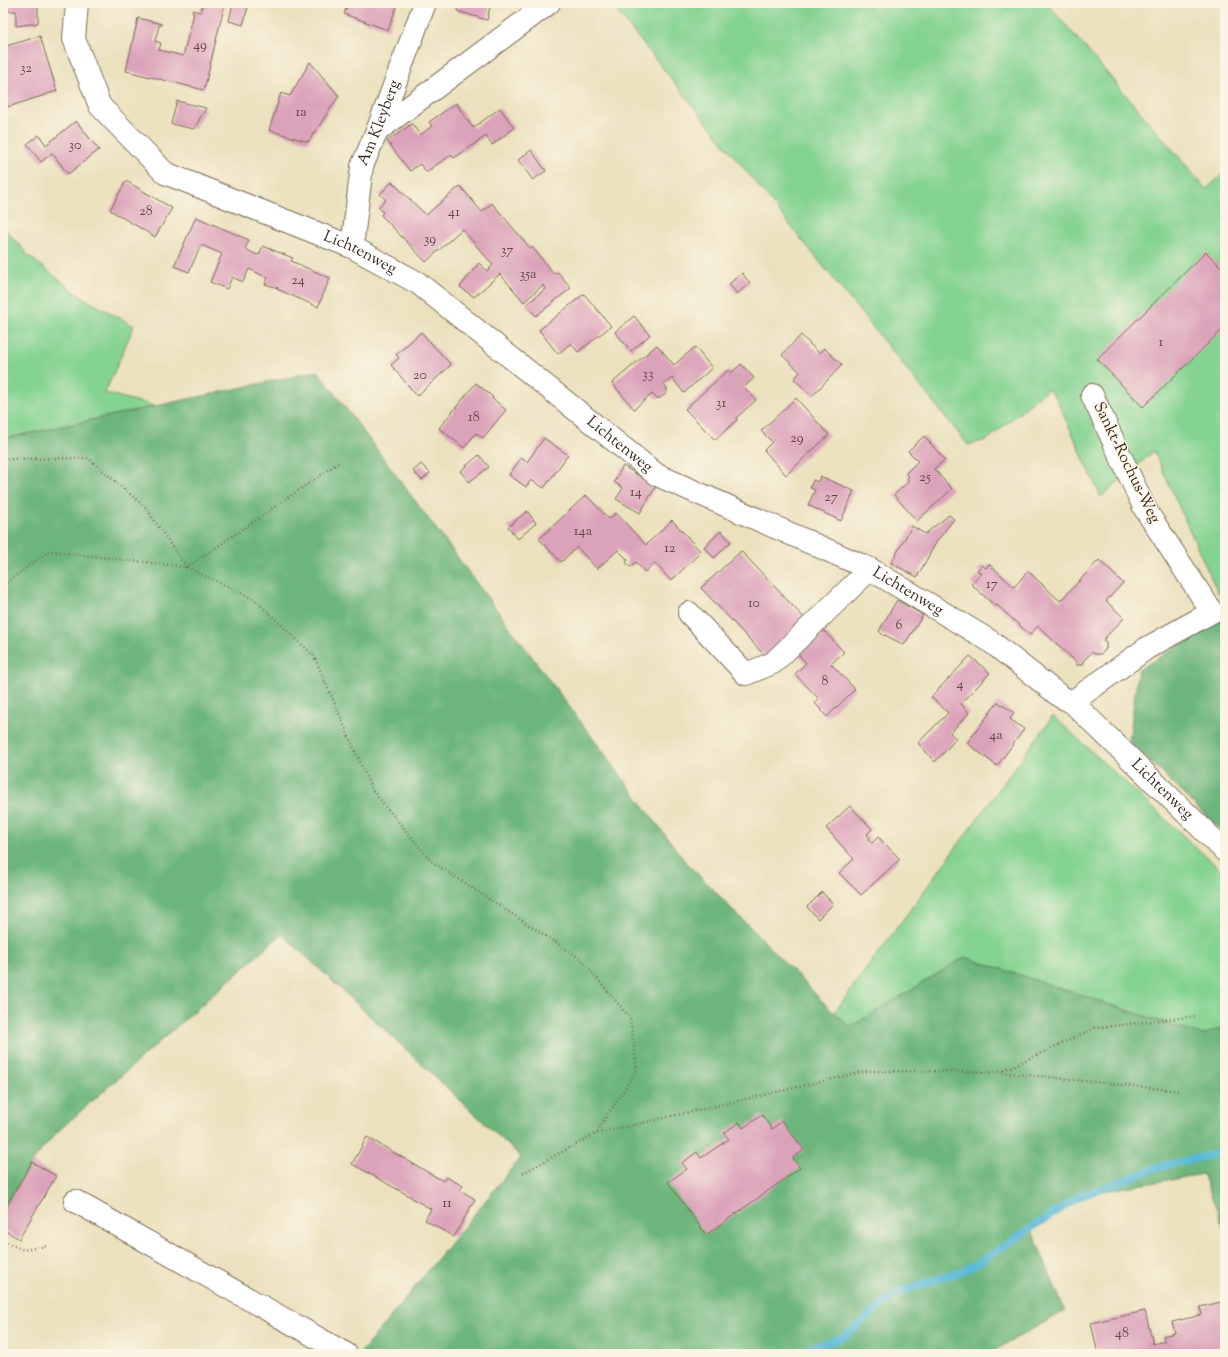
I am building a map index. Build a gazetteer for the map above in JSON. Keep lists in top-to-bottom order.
{
  "streets": {
    "street": ["Am Kleyberg", "Lichtenweg", "Sankt-Rochus-Weg"]
  },
  "crossings": [
    ["Am Kleyberg", "Lichtenweg"],
    ["Lichtenweg", "Sankt-Rochus-Weg"]
  ],
  "house_numbers": [
    "49",
    "32",
    "1a",
    "30",
    "28",
    "41",
    "39",
    "37",
    "35a",
    "24",
    "1",
    "33",
    "20",
    "31",
    "18",
    "29",
    "25",
    "14",
    "27",
    "14a",
    "12",
    "17",
    "10",
    "6",
    "8",
    "4",
    "4a",
    "11",
    "48"
  ]
}
